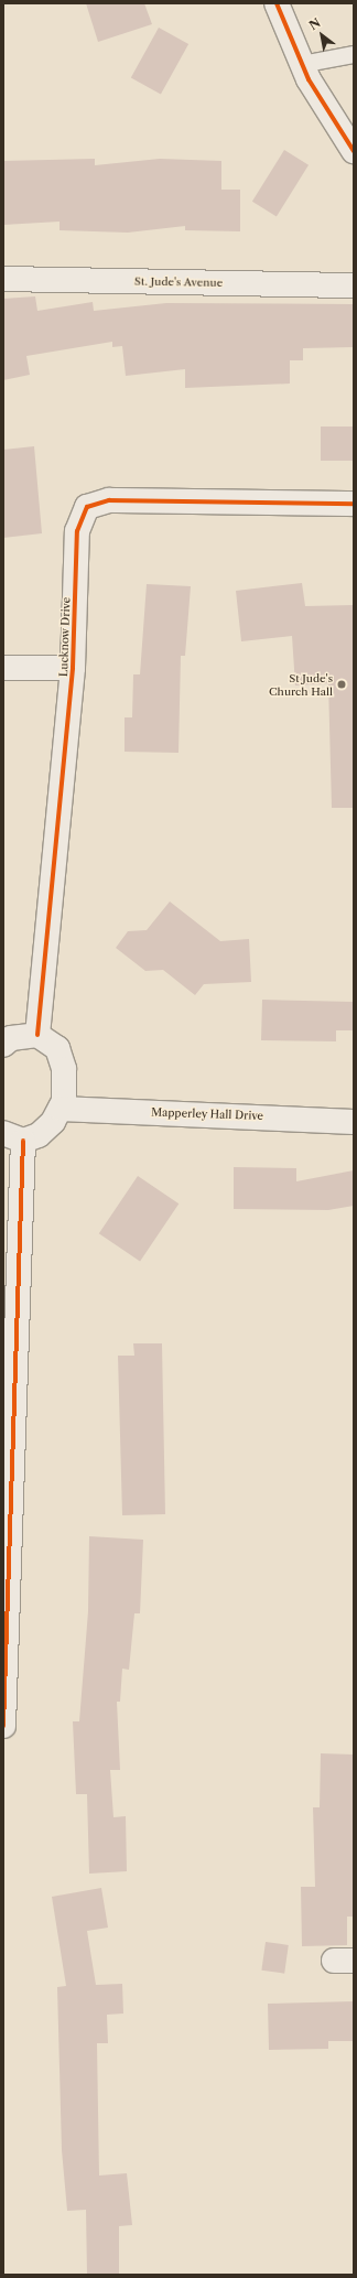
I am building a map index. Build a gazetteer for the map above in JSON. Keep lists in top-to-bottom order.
{
  "streets": {
    "street": ["St. Jude's Avenue", "Lucknow Drive", "Mapperley Hall Drive"]
  },
  "places": ["St Jude's Church Hall"],
  "north": "top left"
}
